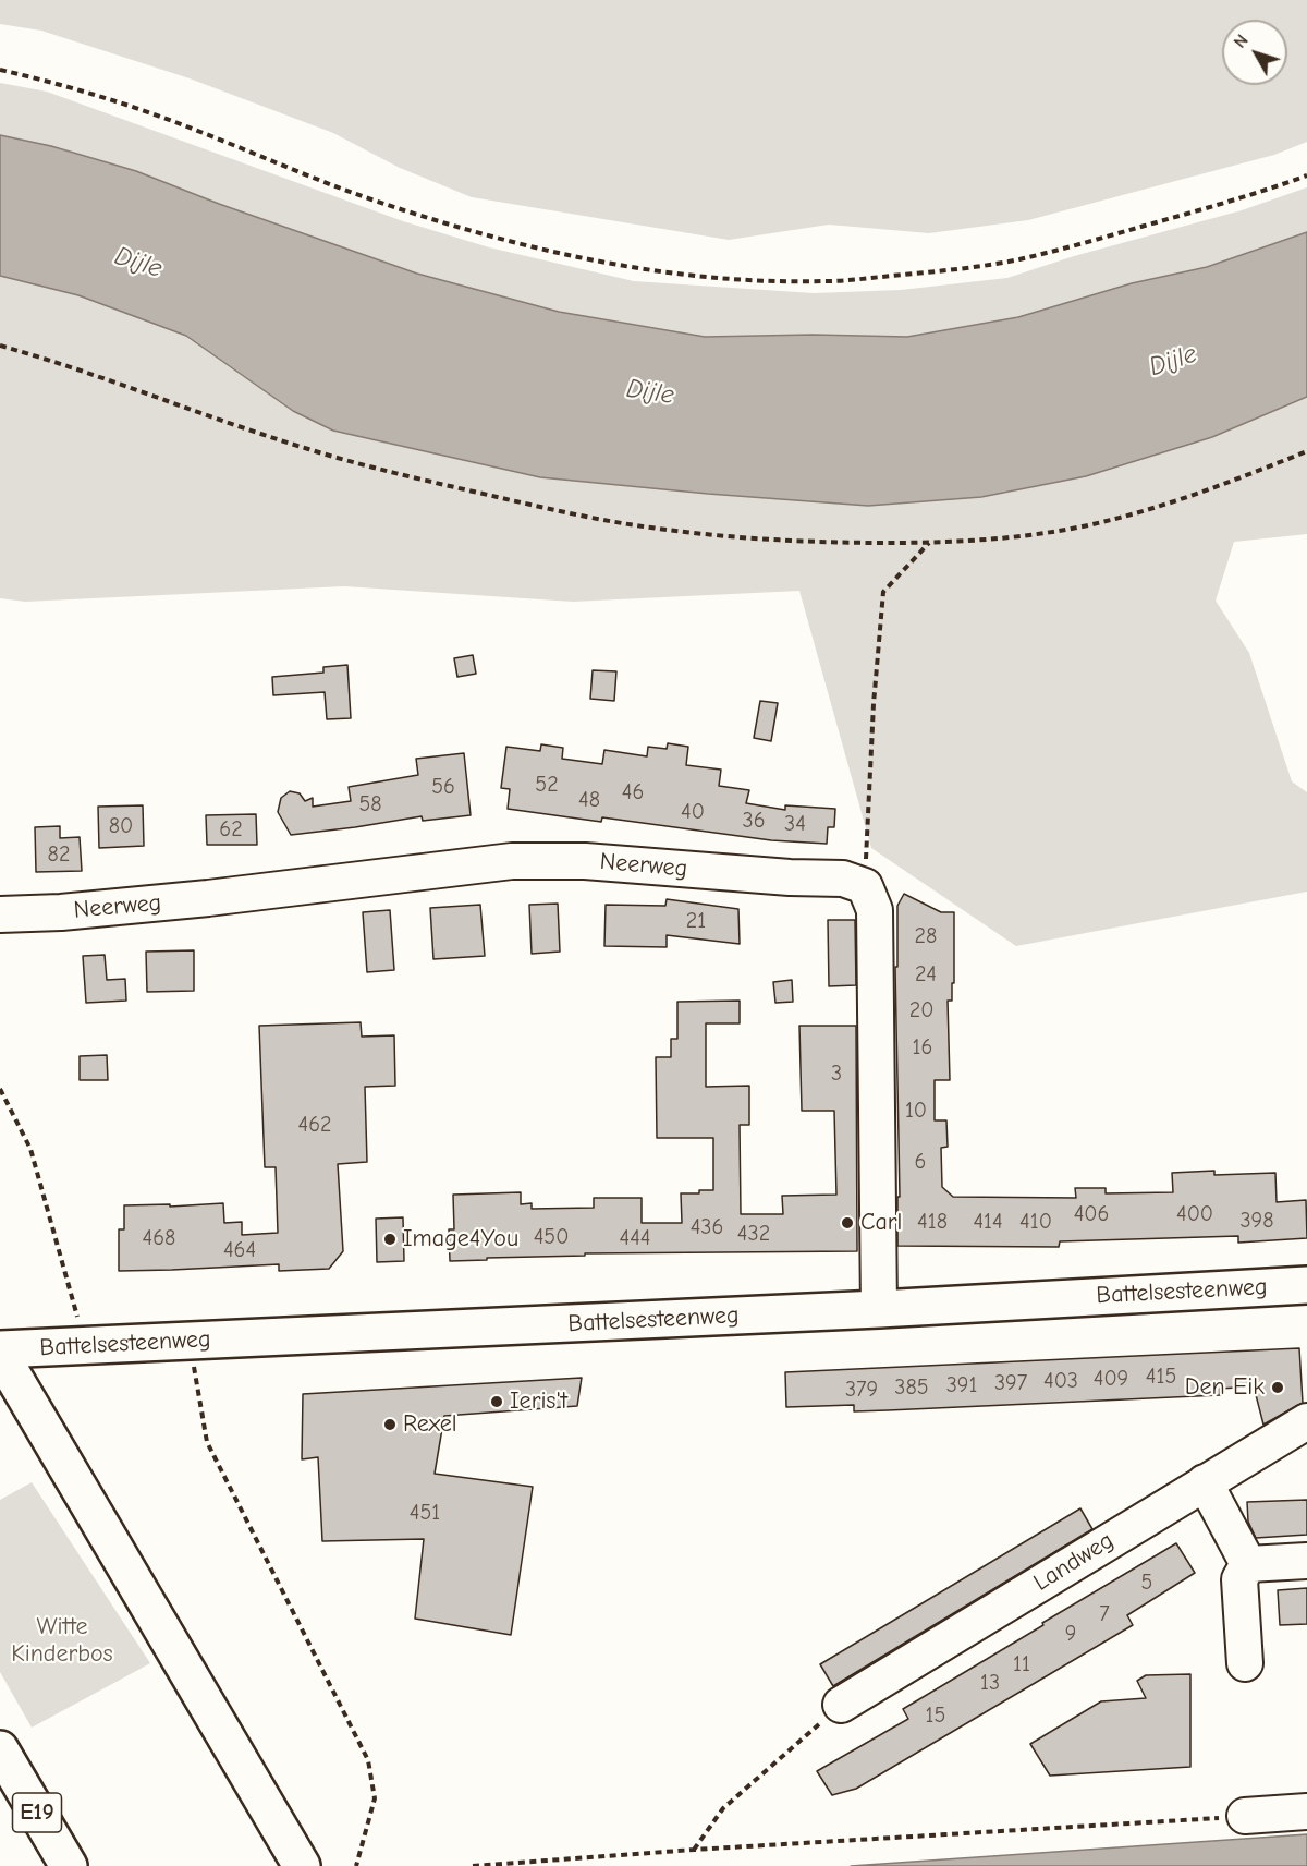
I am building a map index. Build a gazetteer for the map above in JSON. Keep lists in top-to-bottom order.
{
  "streets": {
    "main road": ["Battelsesteenweg", "E19"],
    "street": ["Neerweg", "Landweg"]
  },
  "water": ["Dijle"],
  "parks": ["Witte Kinderbos"],
  "places": [
    "Carl",
    "Image4You",
    "Den Eik",
    "Ieris't",
    "Rexel"
  ],
  "house_numbers": [
    "52",
    "56",
    "46",
    "48",
    "58",
    "40",
    "36",
    "34",
    "80",
    "62",
    "82",
    "21",
    "28",
    "24",
    "20",
    "16",
    "3",
    "10",
    "462",
    "6",
    "406",
    "400",
    "398",
    "418",
    "414",
    "410",
    "436",
    "432",
    "450",
    "468",
    "444",
    "464",
    "415",
    "409",
    "403",
    "397",
    "391",
    "385",
    "379",
    "451",
    "5",
    "7",
    "9",
    "11",
    "13",
    "15"
  ],
  "north": "top left"
}
